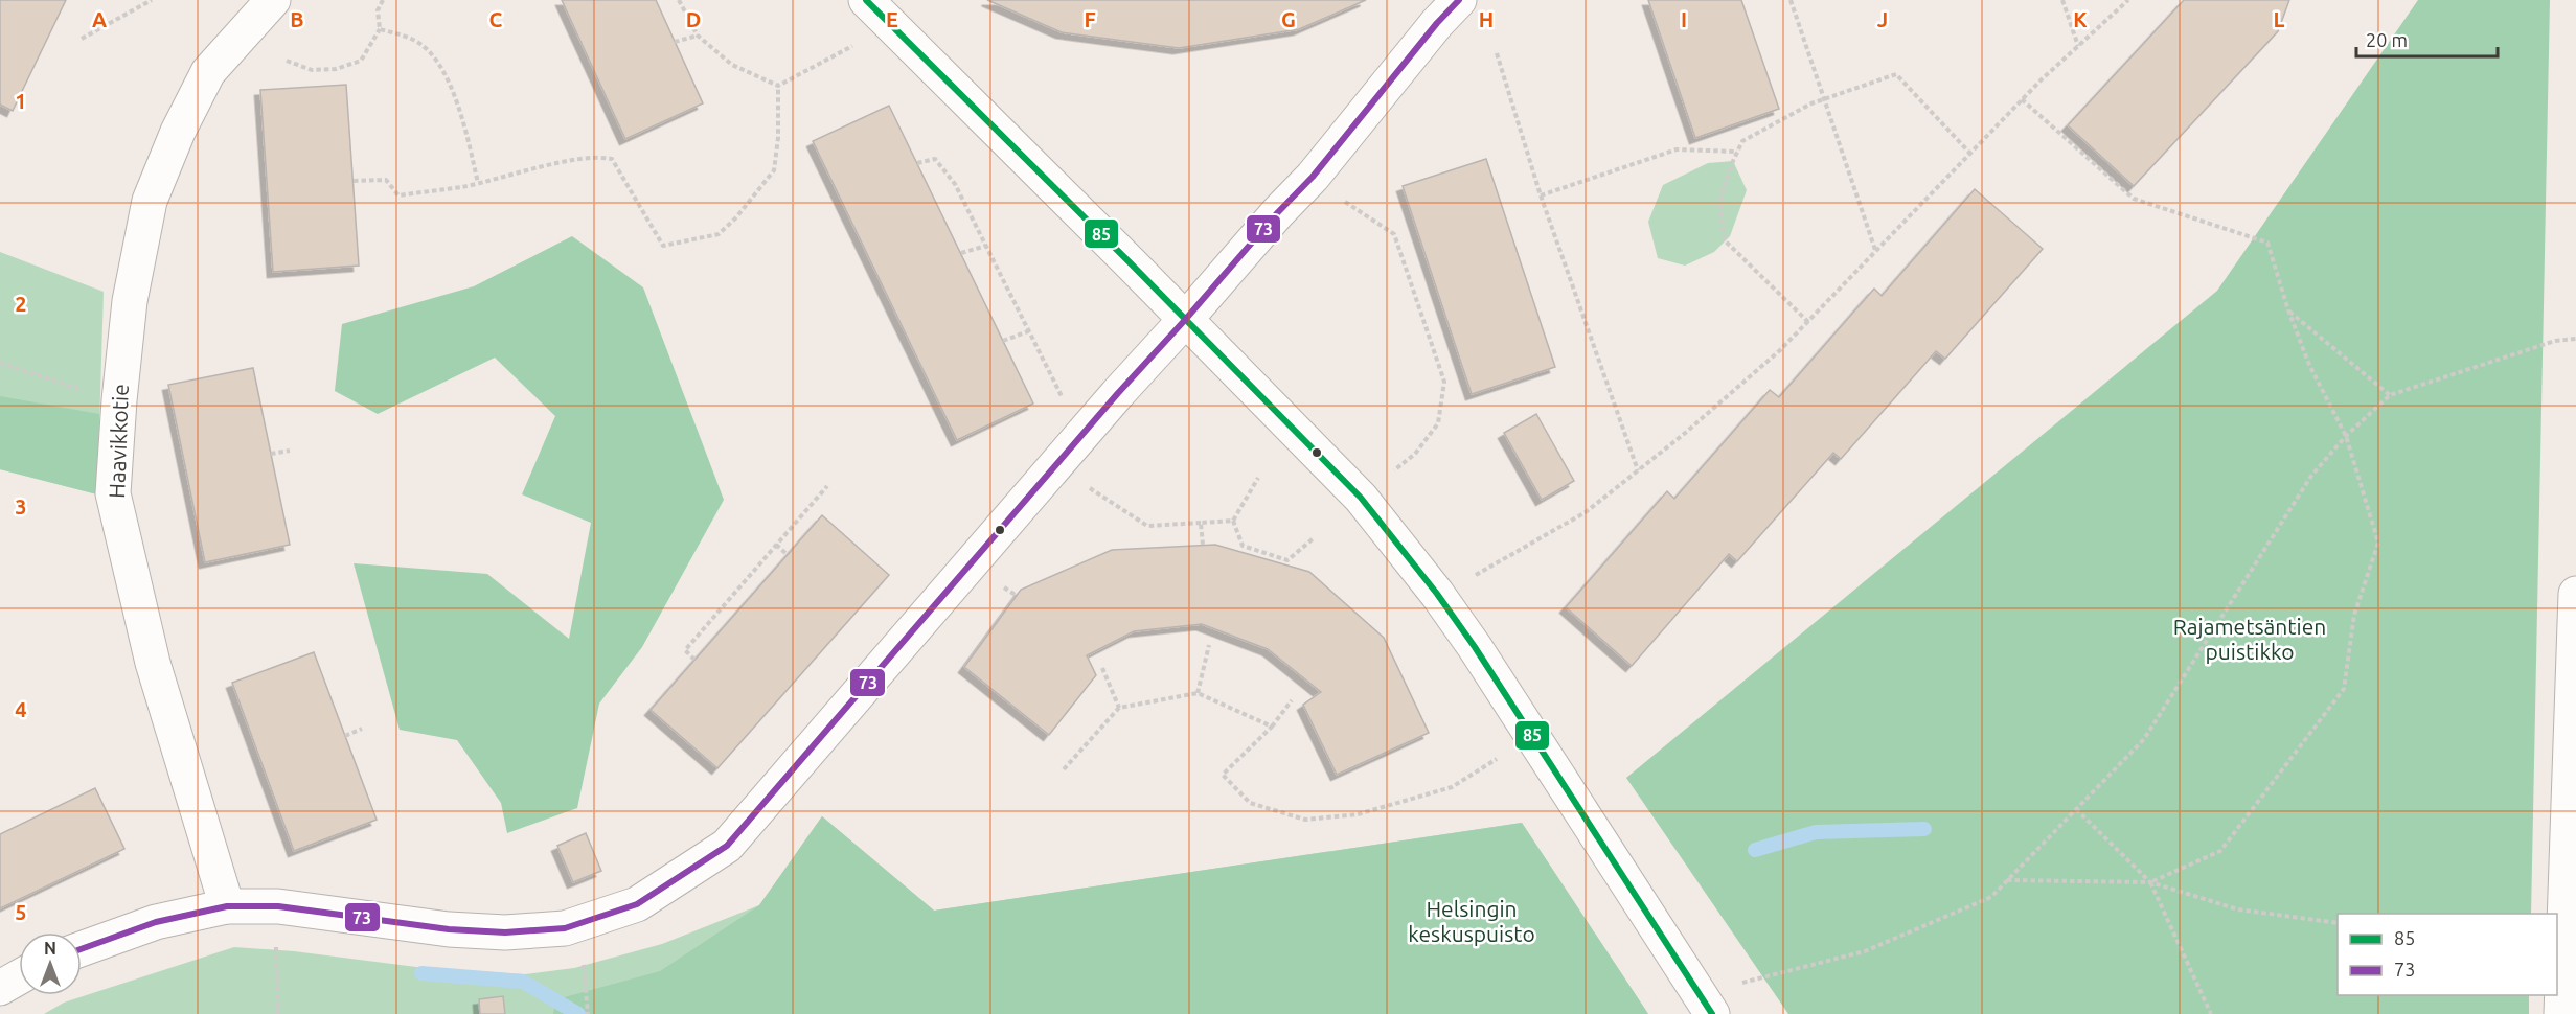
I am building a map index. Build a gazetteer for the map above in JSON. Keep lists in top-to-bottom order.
{
  "streets": {
    "street": ["Haavikkotie"]
  },
  "parks": ["Rajametsäntien puistikko", "Helsingin keskuspuisto"],
  "lines": ["transit line 85", "transit line 73"],
  "legend": ["85", "73"],
  "scale_bar": "20 m",
  "north": "top",
  "grid": {
    "columns": [
      "A",
      "B",
      "C",
      "D",
      "E",
      "F",
      "G",
      "H",
      "I",
      "J",
      "K",
      "L"
    ],
    "rows": [
      "1",
      "2",
      "3",
      "4",
      "5"
    ]
  }
}
